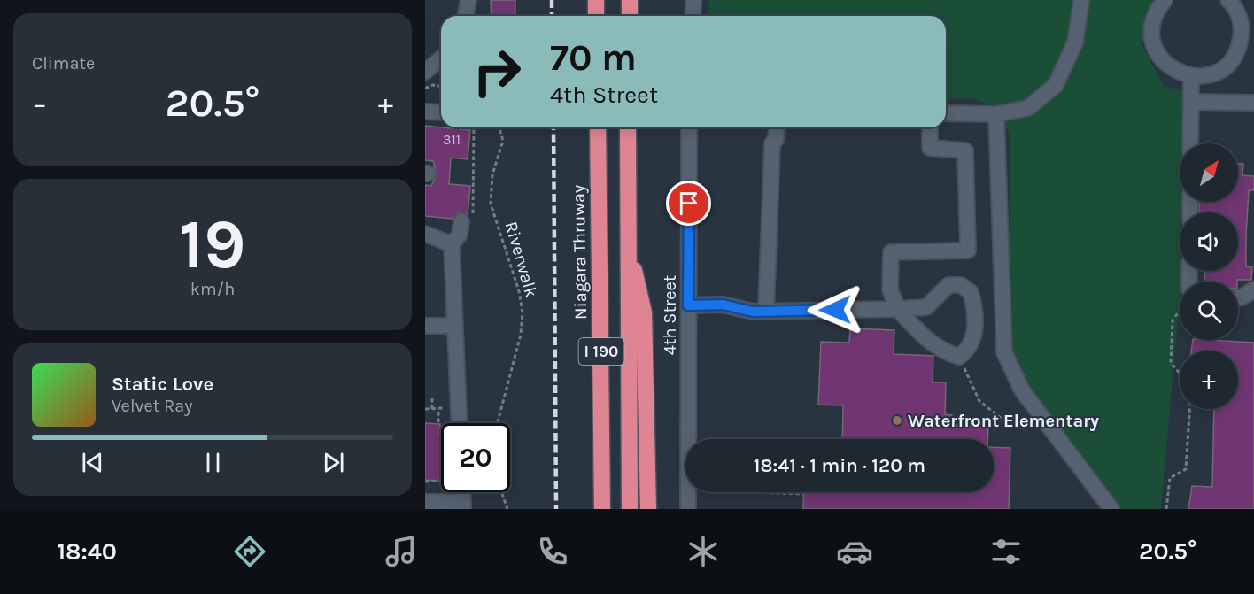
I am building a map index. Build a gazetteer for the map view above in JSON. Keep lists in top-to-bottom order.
{
  "streets": {
    "highway": ["Niagara Thruway", "I 190"],
    "street": ["4th Street"],
    "path": ["Riverwalk"]
  },
  "places": ["Waterfront Elementary"],
  "house_numbers": ["311"],
  "north": "top right",
  "page": {
    "tile": [
      "Climate",
      ["19", "km/h"]
    ],
    "turn": ["70 m", "4th Street"],
    "heat": ["−", "20.5°", "+"],
    "map_buttons": "+",
    "song": ["Static Love", "Velvet Ray"],
    "limit": "20",
    "trip": "18:41 · 1 min · 120 m",
    "tabs": ["18:40", "20.5°"]
  }
}
